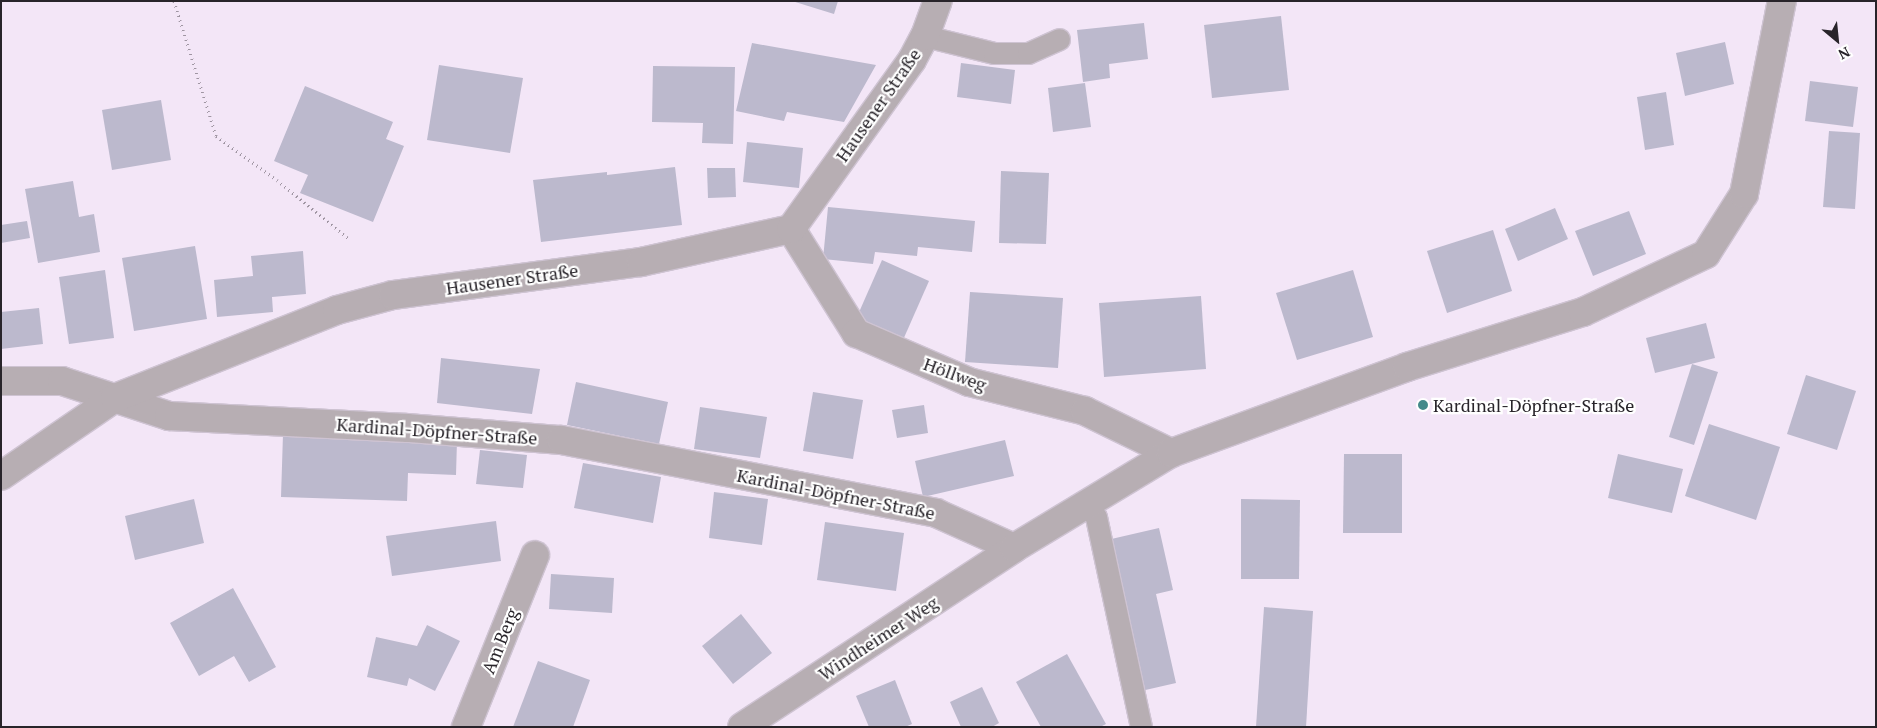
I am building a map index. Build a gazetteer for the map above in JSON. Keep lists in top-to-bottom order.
{
  "streets": {
    "street": [
      "Hausener Straße",
      "Höllweg",
      "Kardinal-Döpfner-Straße",
      "Windheimer Weg",
      "Am Berg"
    ]
  },
  "crossings": [
    ["Hausener Straße", "Höllweg"],
    ["Hausener Straße", "Kardinal-Döpfner-Straße"],
    ["Kardinal-Döpfner-Straße", "Windheimer Weg"]
  ],
  "places": ["Kardinal-Döpfner-Straße"],
  "north": "bottom right"
}
